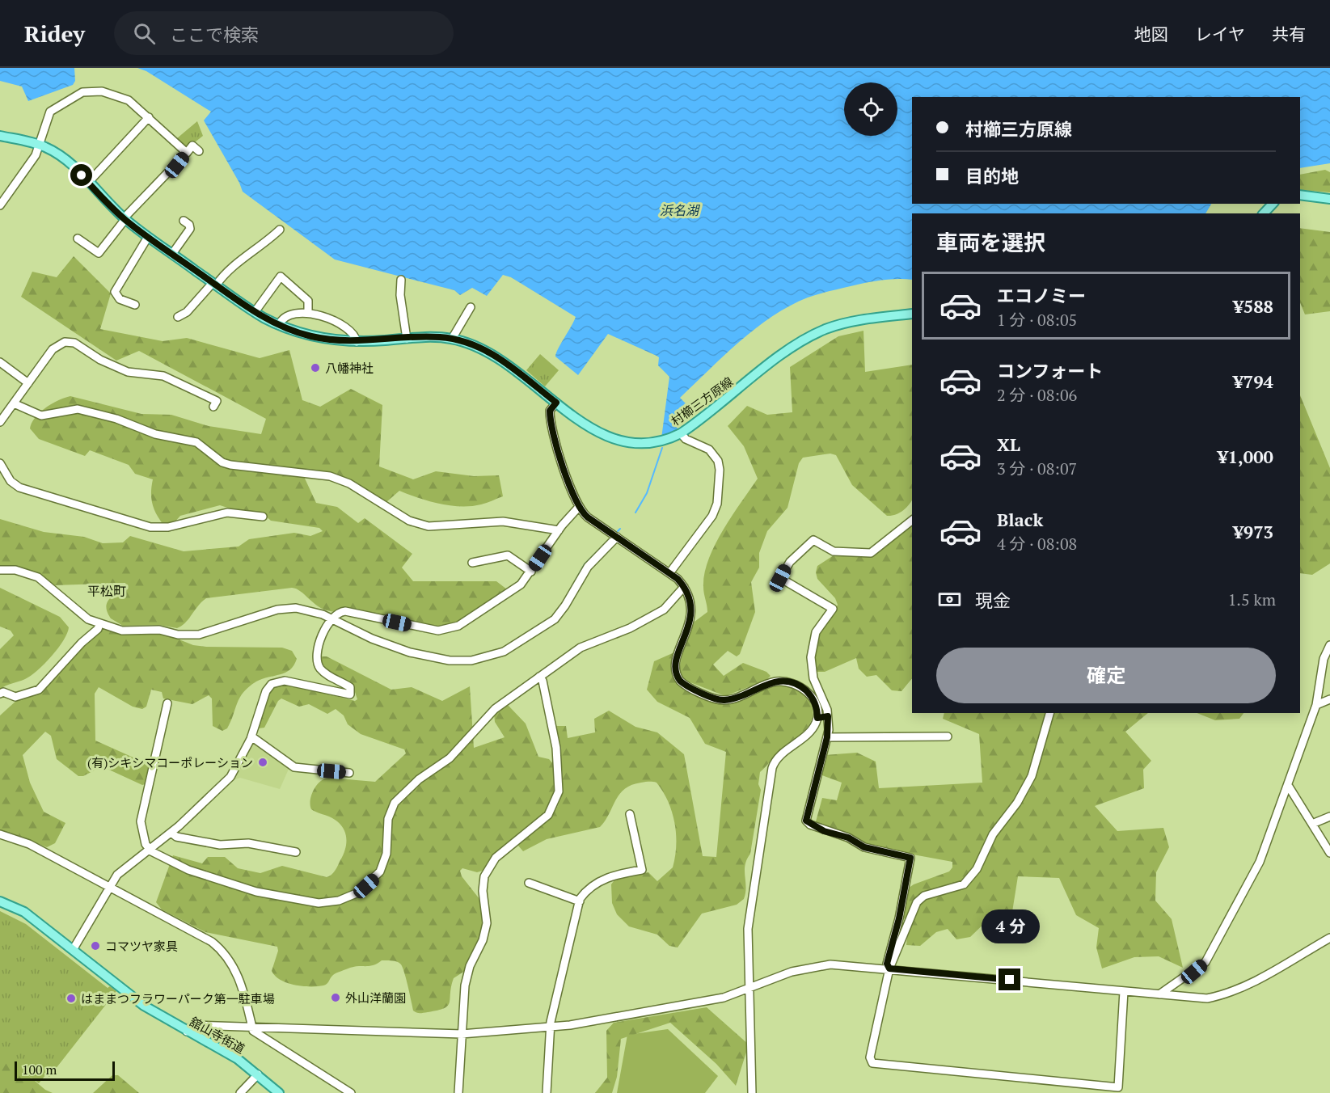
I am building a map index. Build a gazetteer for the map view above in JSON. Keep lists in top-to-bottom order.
{
  "streets": {
    "main road": ["村櫛三方原線", "舘山寺街道"]
  },
  "districts": ["平松町"],
  "water": ["浜名湖"],
  "places": [
    "八幡神社",
    "(有)シキシマコーポレーション",
    "コマツヤ家具",
    "外山洋蘭園",
    "はままつフラワーパーク第一駐車場"
  ],
  "scale_bar": "100 m",
  "page": {
    "header": "Ridey",
    "search": "ここで検索",
    "nav": ["地図", "レイヤ", "共有"],
    "banner": ["村櫛三方原線", "目的地"],
    "heading": "車両を選択",
    "list": [
      {
        "name": "エコノミー",
        "note": "1 分 · 08:05",
        "value": "¥588"
      },
      {
        "name": "コンフォート",
        "note": "2 分 · 08:06",
        "value": "¥794"
      },
      {
        "name": "XL",
        "note": "3 分 · 08:07",
        "value": "¥1,000"
      },
      {
        "name": "Black",
        "note": "4 分 · 08:08",
        "value": "¥973"
      }
    ],
    "pay": ["現金", "1.5 km"],
    "buttons": "確定",
    "bubble": "4 分",
    "scale": "100 m"
  }
}
